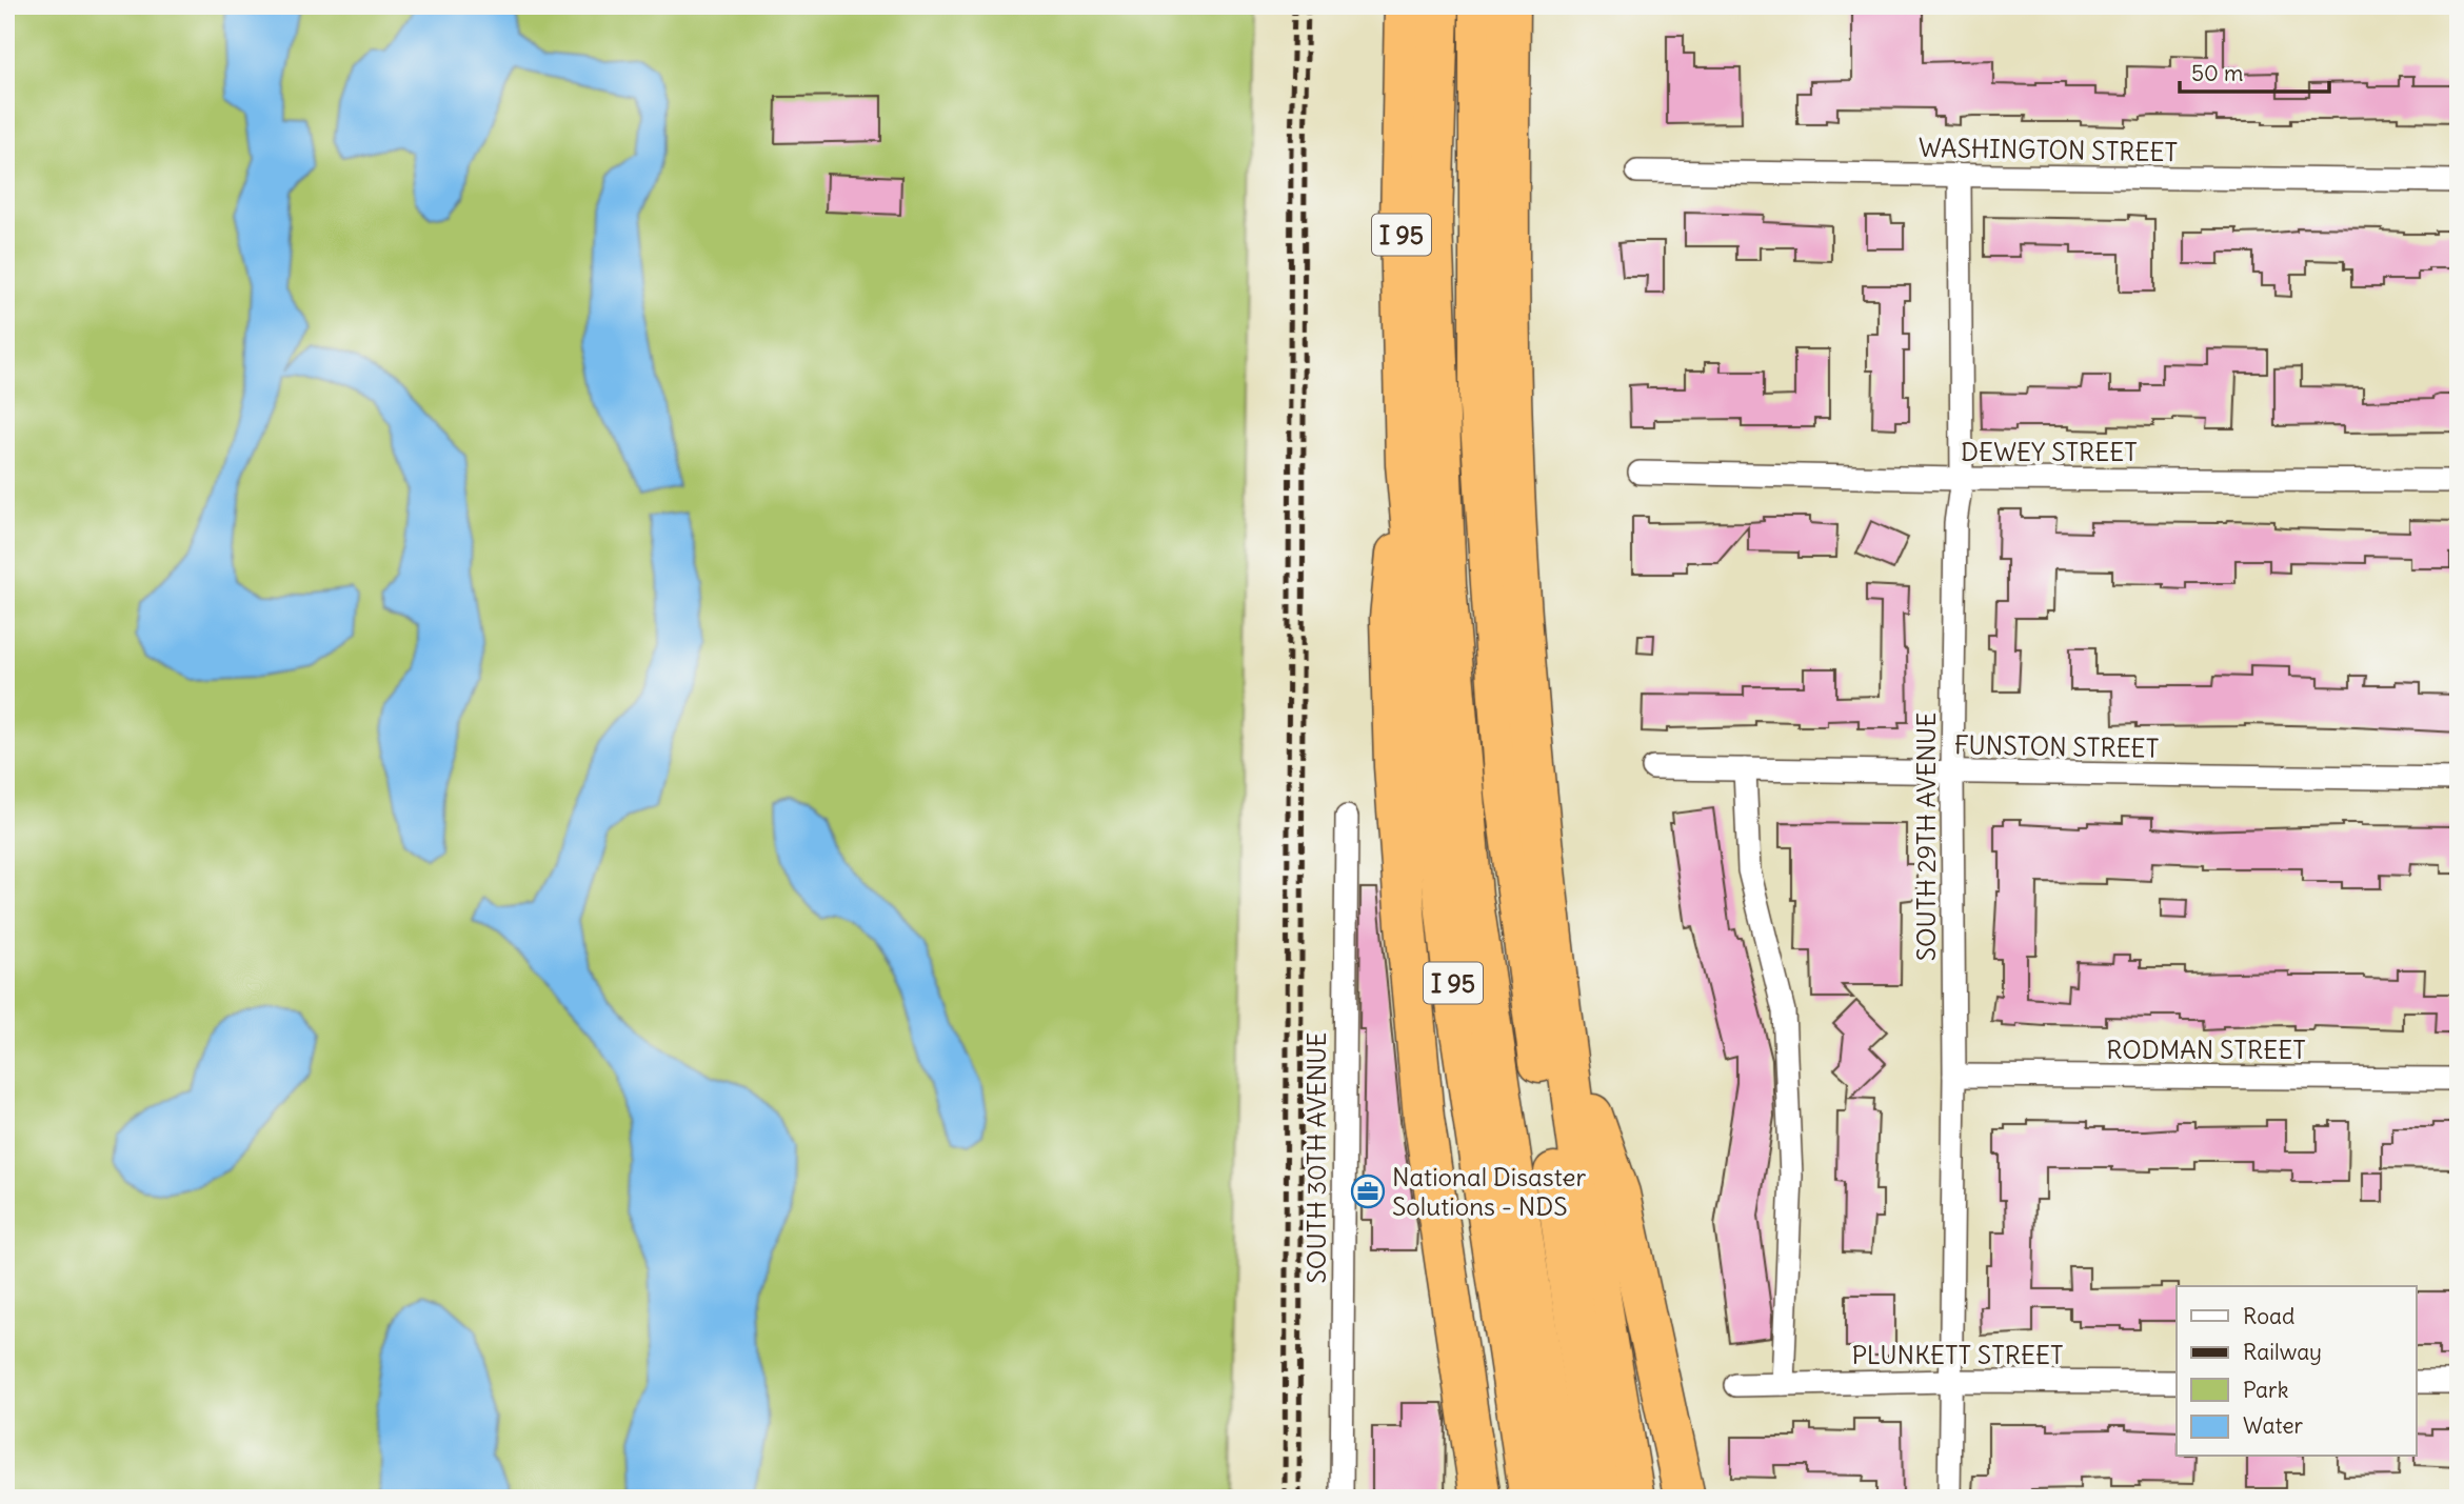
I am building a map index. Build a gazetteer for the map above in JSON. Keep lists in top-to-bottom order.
{
  "streets": {
    "highway": ["I 95"],
    "street": [
      "WASHINGTON STREET",
      "DEWEY STREET",
      "FUNSTON STREET",
      "SOUTH 29TH AVENUE",
      "RODMAN STREET",
      "SOUTH 30TH AVENUE",
      "PLUNKETT STREET"
    ]
  },
  "crossings": [
    ["WASHINGTON STREET", "SOUTH 29TH AVENUE"],
    ["DEWEY STREET", "SOUTH 29TH AVENUE"],
    ["FUNSTON STREET", "SOUTH 29TH AVENUE"],
    ["SOUTH 29TH AVENUE", "RODMAN STREET"],
    ["SOUTH 29TH AVENUE", "PLUNKETT STREET"]
  ],
  "places": {
    "office": ["National Disaster Solutions - NDS"]
  },
  "legend": [
    "Road",
    "Railway",
    "Park",
    "Water"
  ],
  "scale_bar": "50 m"
}
